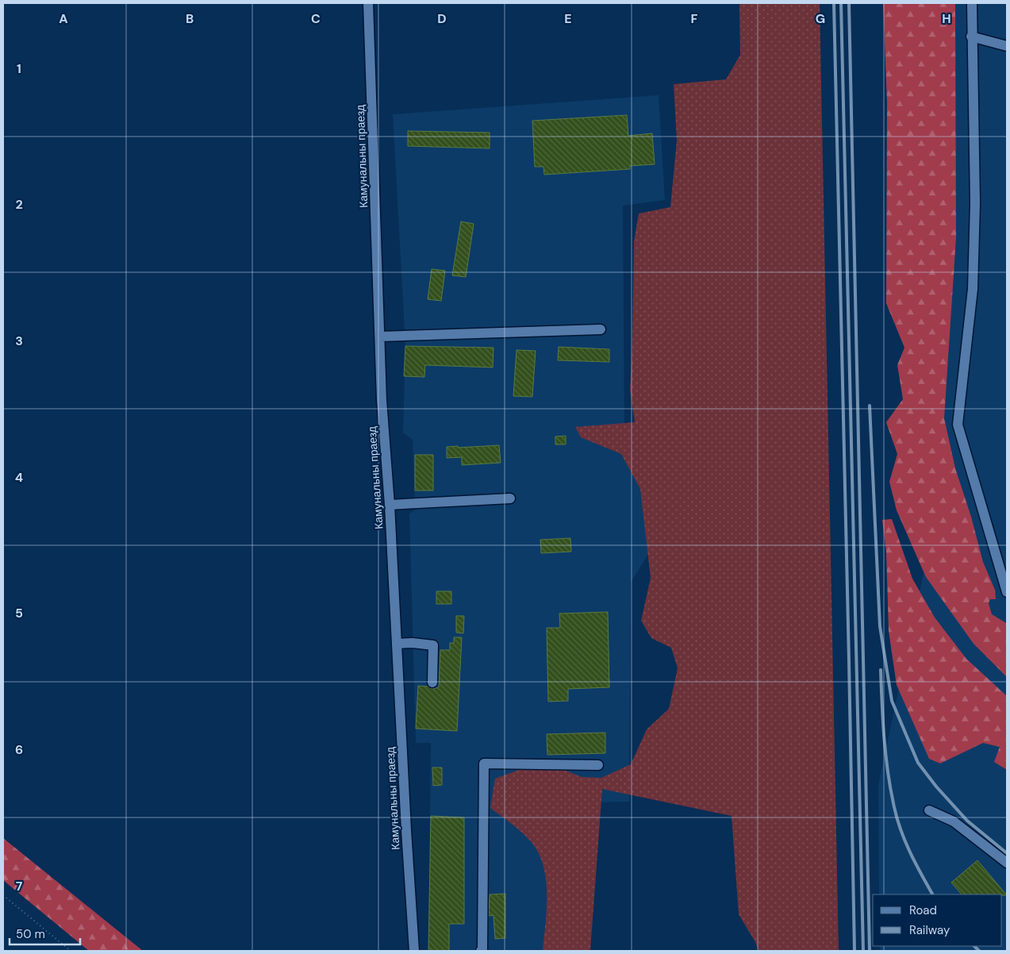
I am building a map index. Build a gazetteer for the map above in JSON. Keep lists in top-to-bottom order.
{
  "streets": {
    "street": ["Камунальны праезд"]
  },
  "legend": ["Road", "Railway"],
  "scale_bar": "50 m",
  "grid": {
    "columns": [
      "A",
      "B",
      "C",
      "D",
      "E",
      "F",
      "G",
      "H"
    ],
    "rows": [
      "1",
      "2",
      "3",
      "4",
      "5",
      "6",
      "7"
    ]
  }
}
